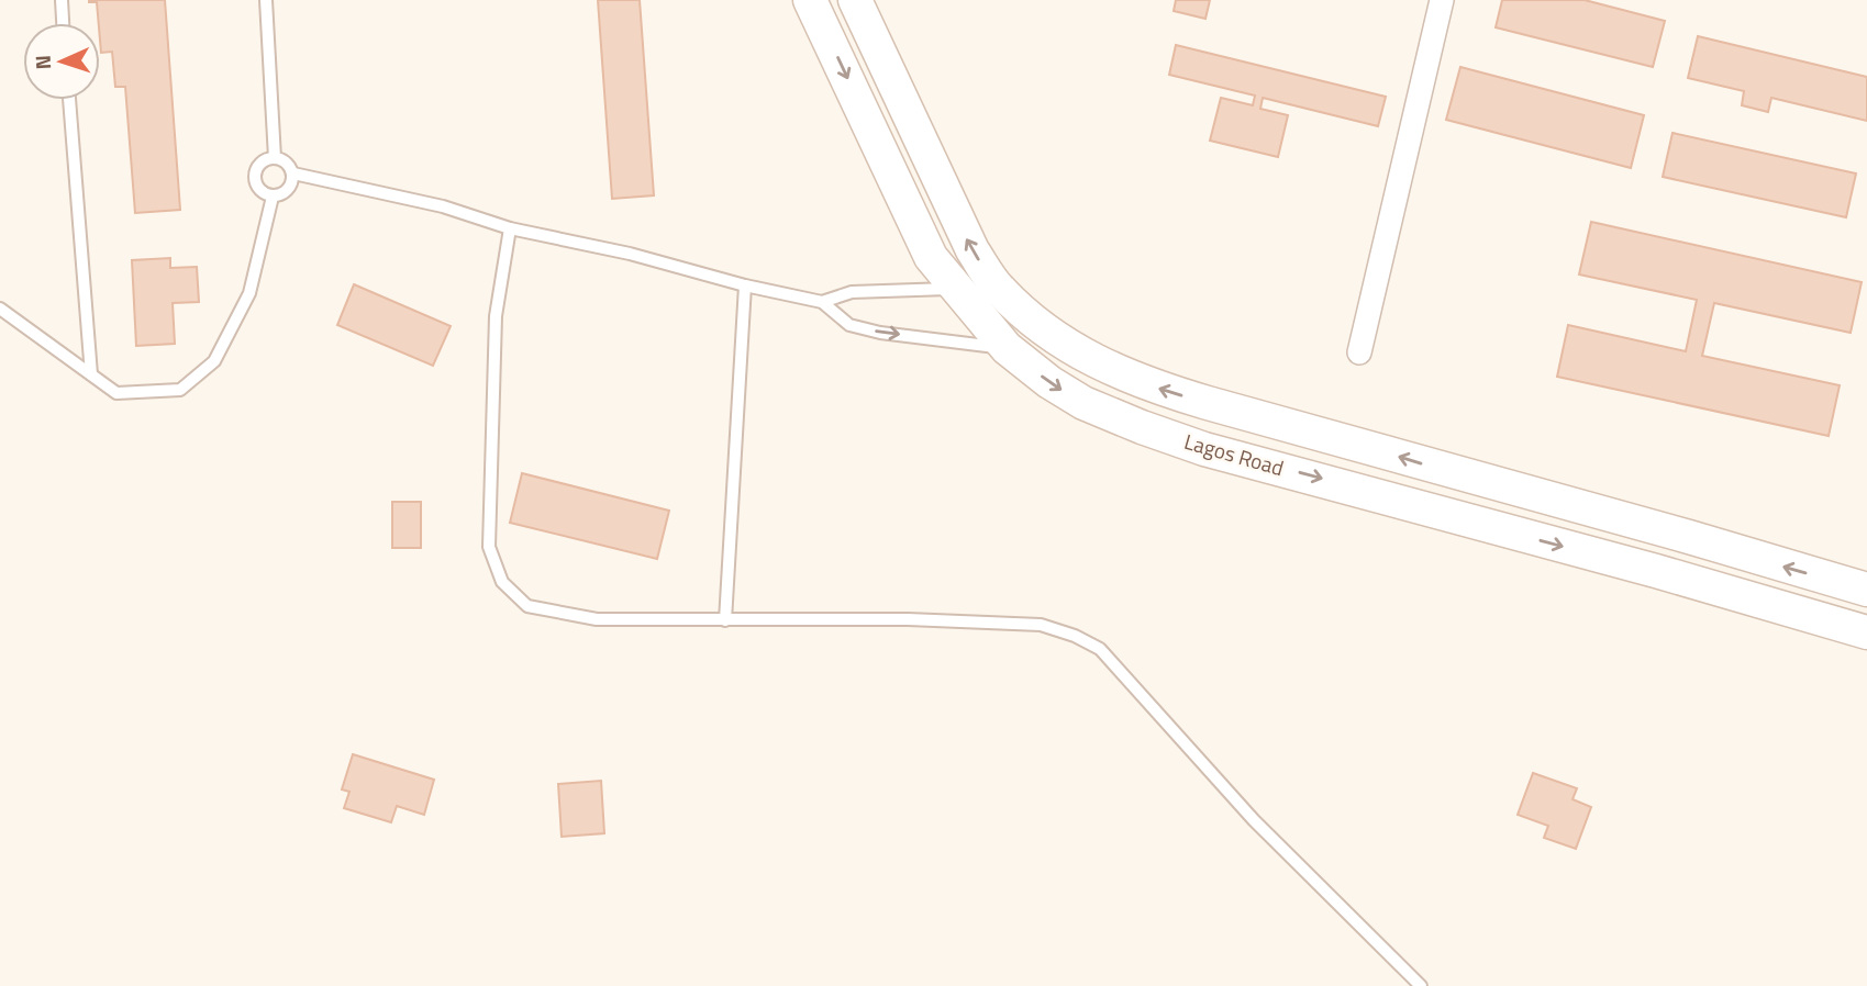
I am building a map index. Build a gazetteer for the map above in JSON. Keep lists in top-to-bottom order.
{
  "streets": {
    "main road": ["Lagos Road"]
  },
  "north": "left"
}
